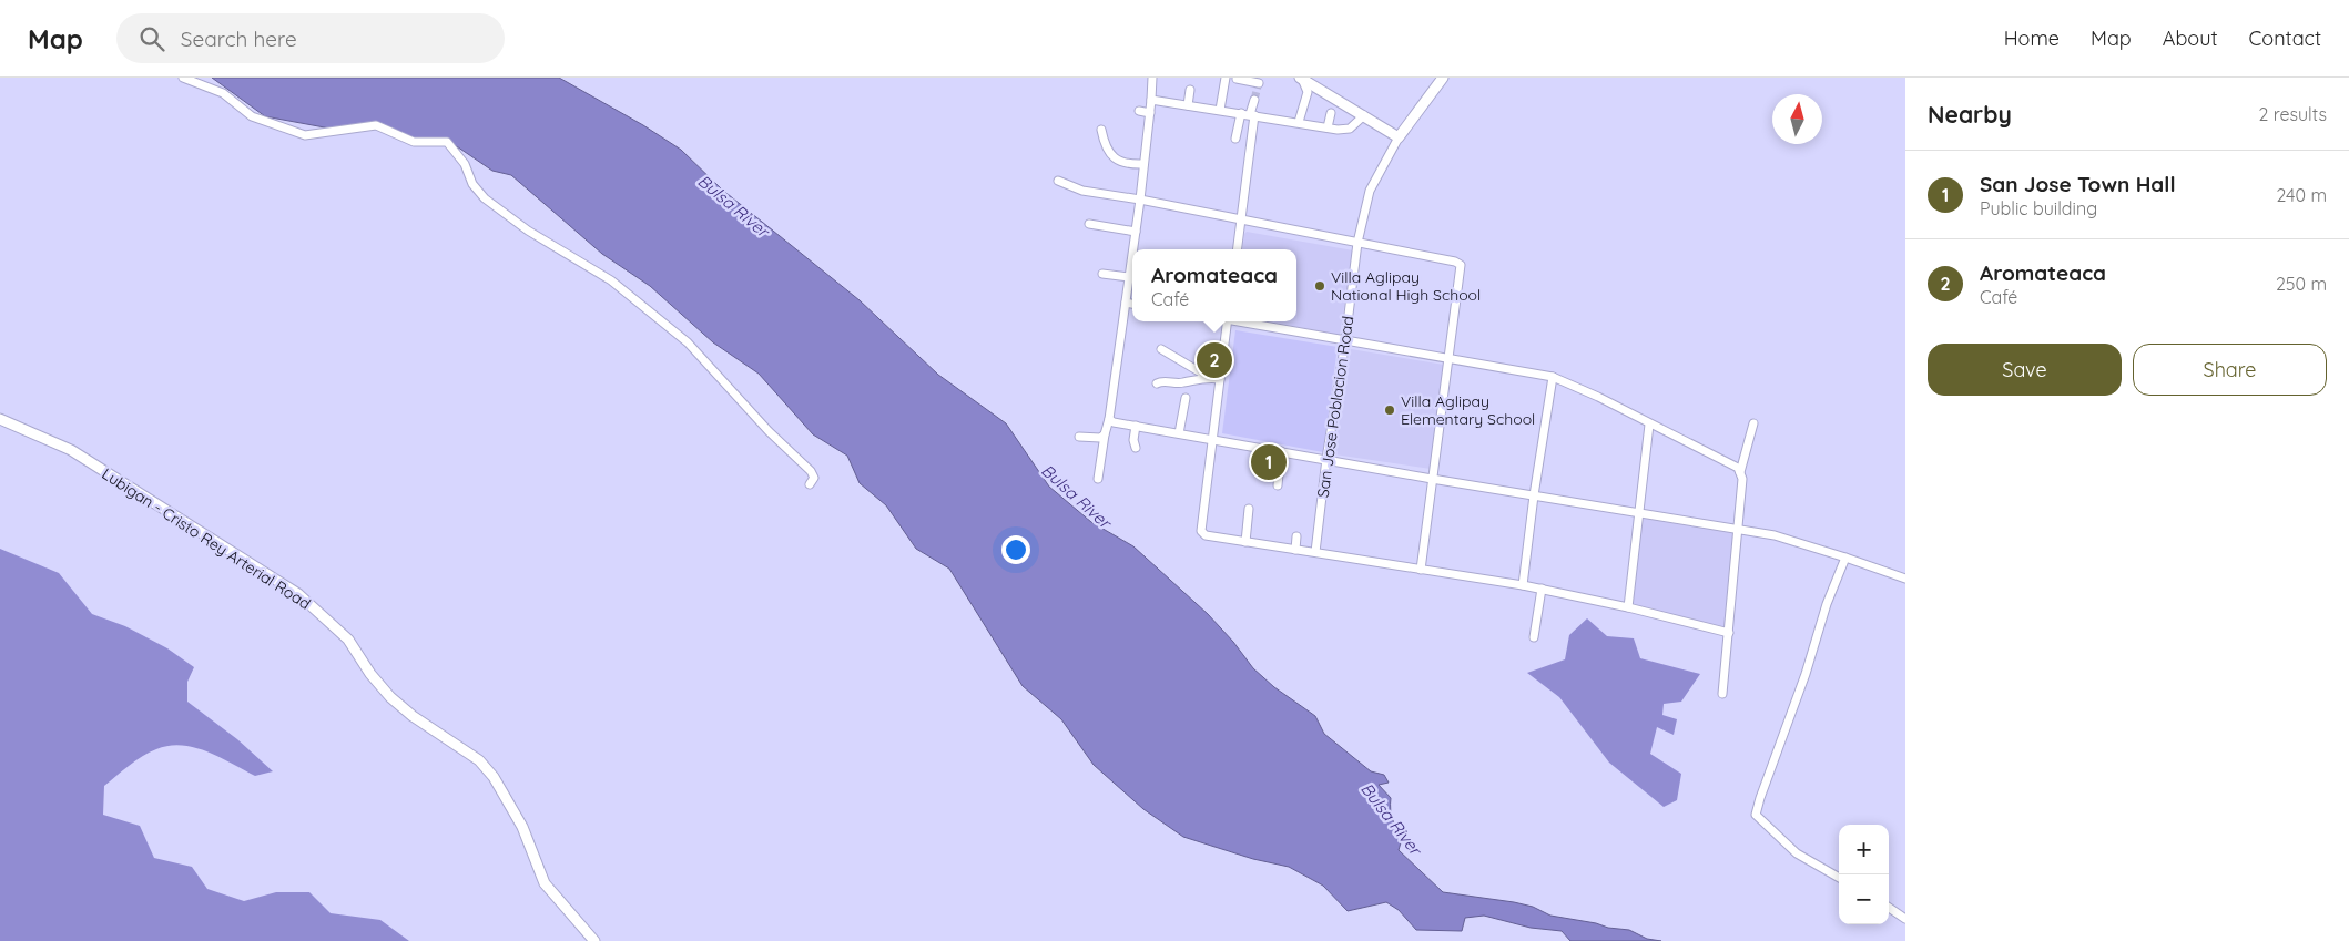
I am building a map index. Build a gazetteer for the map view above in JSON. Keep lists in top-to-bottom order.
{
  "streets": {
    "main road": ["Lubigan - Cristo Rey Arterial Road"],
    "street": ["San Jose Poblacion Road"]
  },
  "water": ["Bulsa River"],
  "places": ["Villa Aglipay National High School", "Villa Aglipay Elementary School"],
  "north": "top",
  "page": {
    "header": "Map",
    "search": "Search here",
    "nav": [
      "Home",
      "Map",
      "About",
      "Contact"
    ],
    "heading": ["Nearby", "2 results"],
    "list": [
      {
        "mark": "1",
        "name": "San Jose Town Hall",
        "note": "Public building",
        "value": "240 m"
      },
      {
        "mark": "2",
        "name": "Aromateaca",
        "note": "Café",
        "value": "250 m"
      }
    ],
    "popup": ["Aromateaca", "Café"],
    "buttons": ["Save", "Share"],
    "pins": ["2", "1"],
    "map_buttons": ["+", "−"]
  }
}
